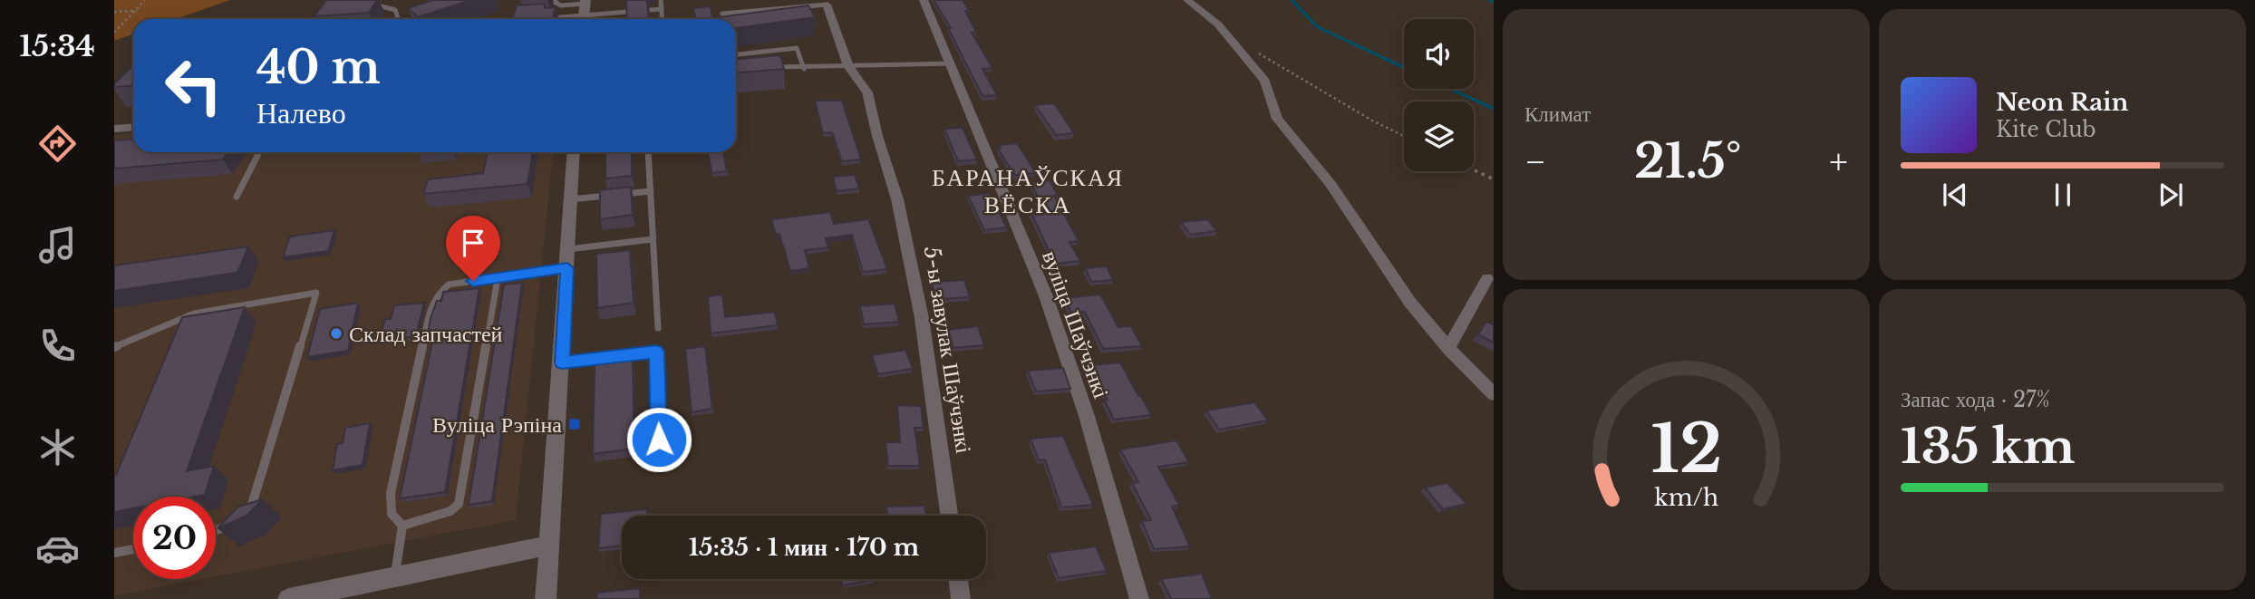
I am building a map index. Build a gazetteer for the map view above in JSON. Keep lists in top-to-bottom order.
{
  "streets": {
    "street": ["вуліца Шаўчэнкі", "5-ы завулак Шаўчэнкі"]
  },
  "districts": ["БАРАНАЎСКАЯ ВЁСКА"],
  "places": {
    "other": ["Склад запчастей"],
    "transit": ["Вуліца Рэпіна"]
  },
  "page": {
    "tabs": "15:34",
    "tile": [
      "Климат",
      ["Запас хода · 27%", "135 km"]
    ],
    "turn": ["40 m", "Налево"],
    "song": ["Neon Rain", "Kite Club"],
    "heat": ["−", "21.5°", "+"],
    "limit": "20",
    "trip": "15:35 · 1 мин · 170 m",
    "gauge": ["12", "km/h"]
  }
}
